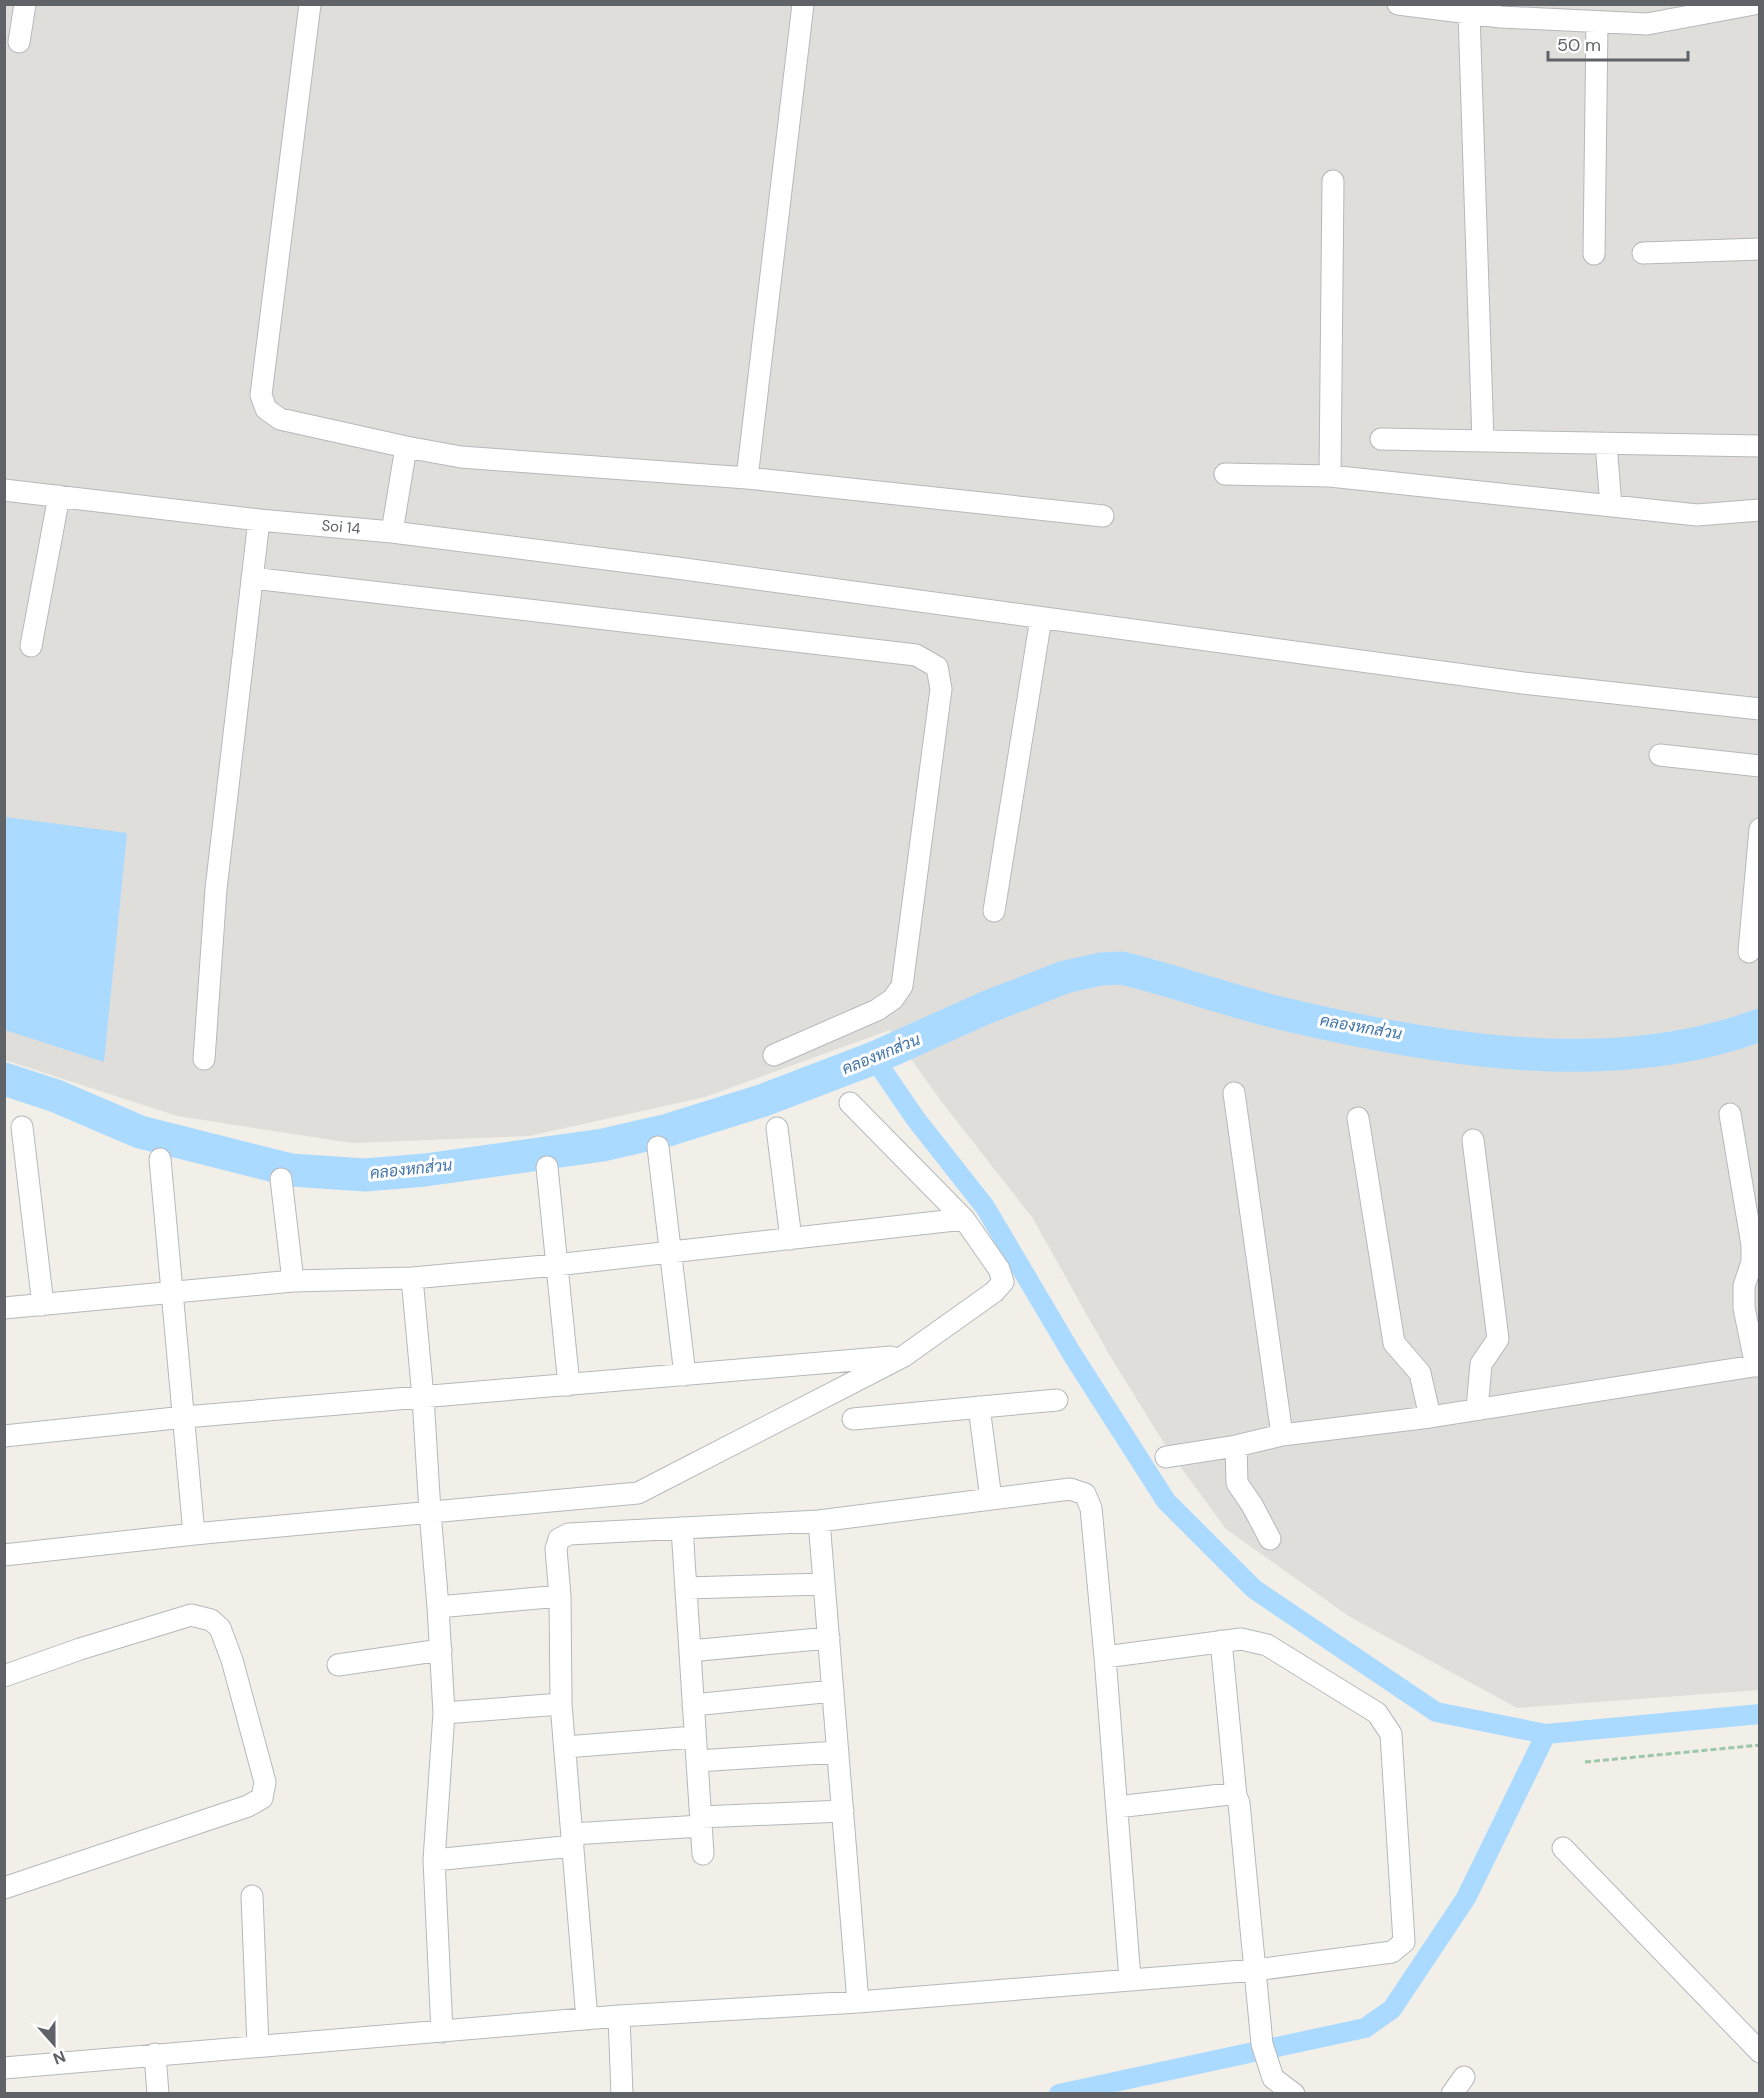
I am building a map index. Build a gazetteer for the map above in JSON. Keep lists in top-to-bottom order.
{
  "streets": {
    "street": ["Soi 14"]
  },
  "water": ["คลองหกส่วน"],
  "scale_bar": "50 m",
  "north": "bottom"
}
